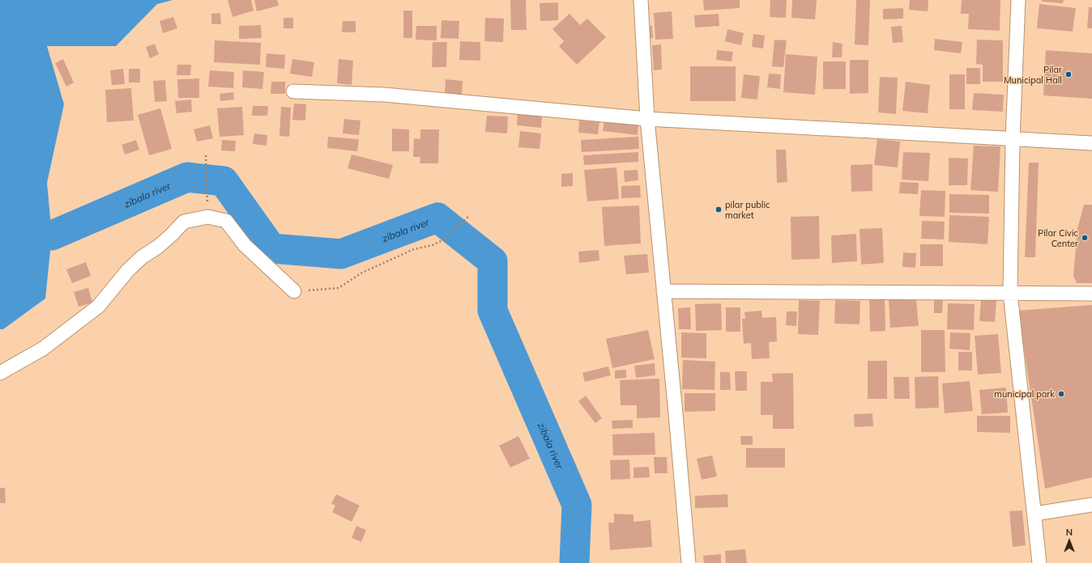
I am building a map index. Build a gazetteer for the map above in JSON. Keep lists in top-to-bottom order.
{
  "water": ["zibala river"],
  "places": [
    "Pilar Municipal Hall",
    "pilar public market",
    "Pilar Civic Center",
    "municipal park"
  ],
  "north": "top"
}
